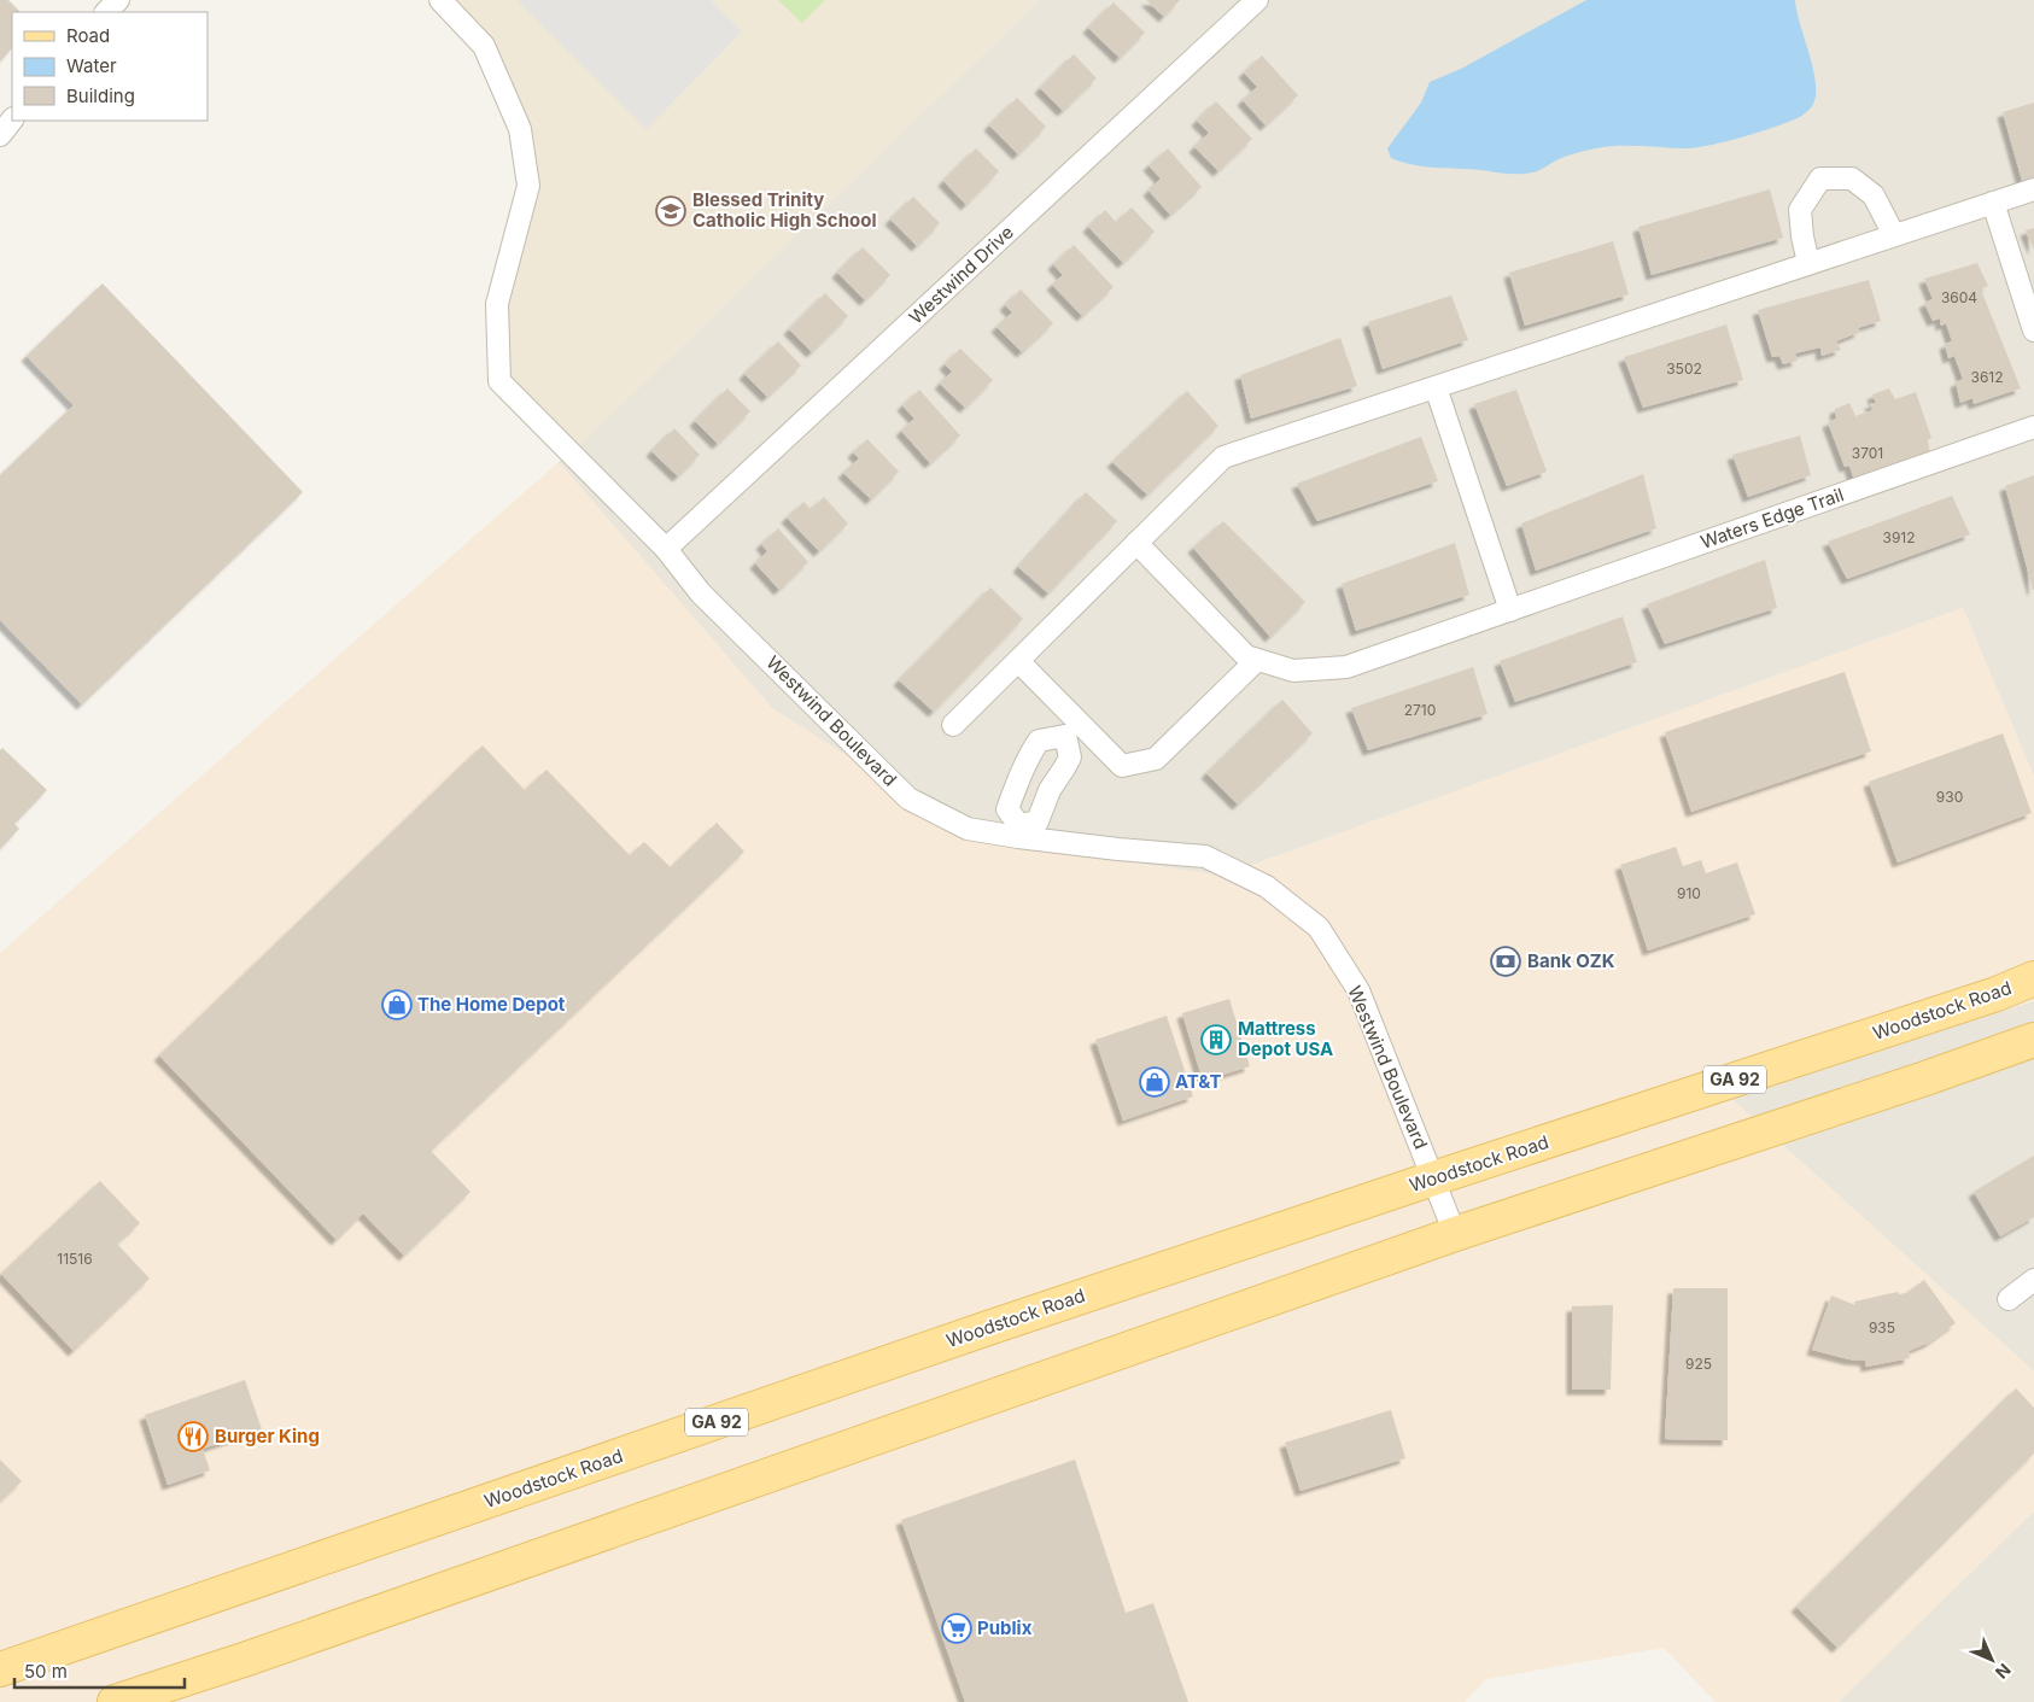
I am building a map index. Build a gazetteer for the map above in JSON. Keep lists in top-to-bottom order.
{
  "streets": {
    "main road": ["Woodstock Road", "GA 92"],
    "street": ["Westwind Drive", "Waters Edge Trail", "Westwind Boulevard"]
  },
  "crossings": [
    ["Westwind Drive", "Westwind Boulevard"],
    ["Westwind Boulevard", "Woodstock Road"]
  ],
  "places": {
    "school or university": ["Blessed Trinity Catholic High School"],
    "bank": ["Bank OZK"],
    "shop": ["The Home Depot", "AT&T"],
    "building": ["Mattress Depot USA"],
    "restaurant": ["Burger King"],
    "supermarket": ["Publix"]
  },
  "house_numbers": [
    "3604",
    "3502",
    "3612",
    "3701",
    "3912",
    "2710",
    "930",
    "910",
    "11516",
    "935",
    "925"
  ],
  "legend": ["Road", "Water", "Building"],
  "scale_bar": "50 m",
  "north": "bottom right"
}
